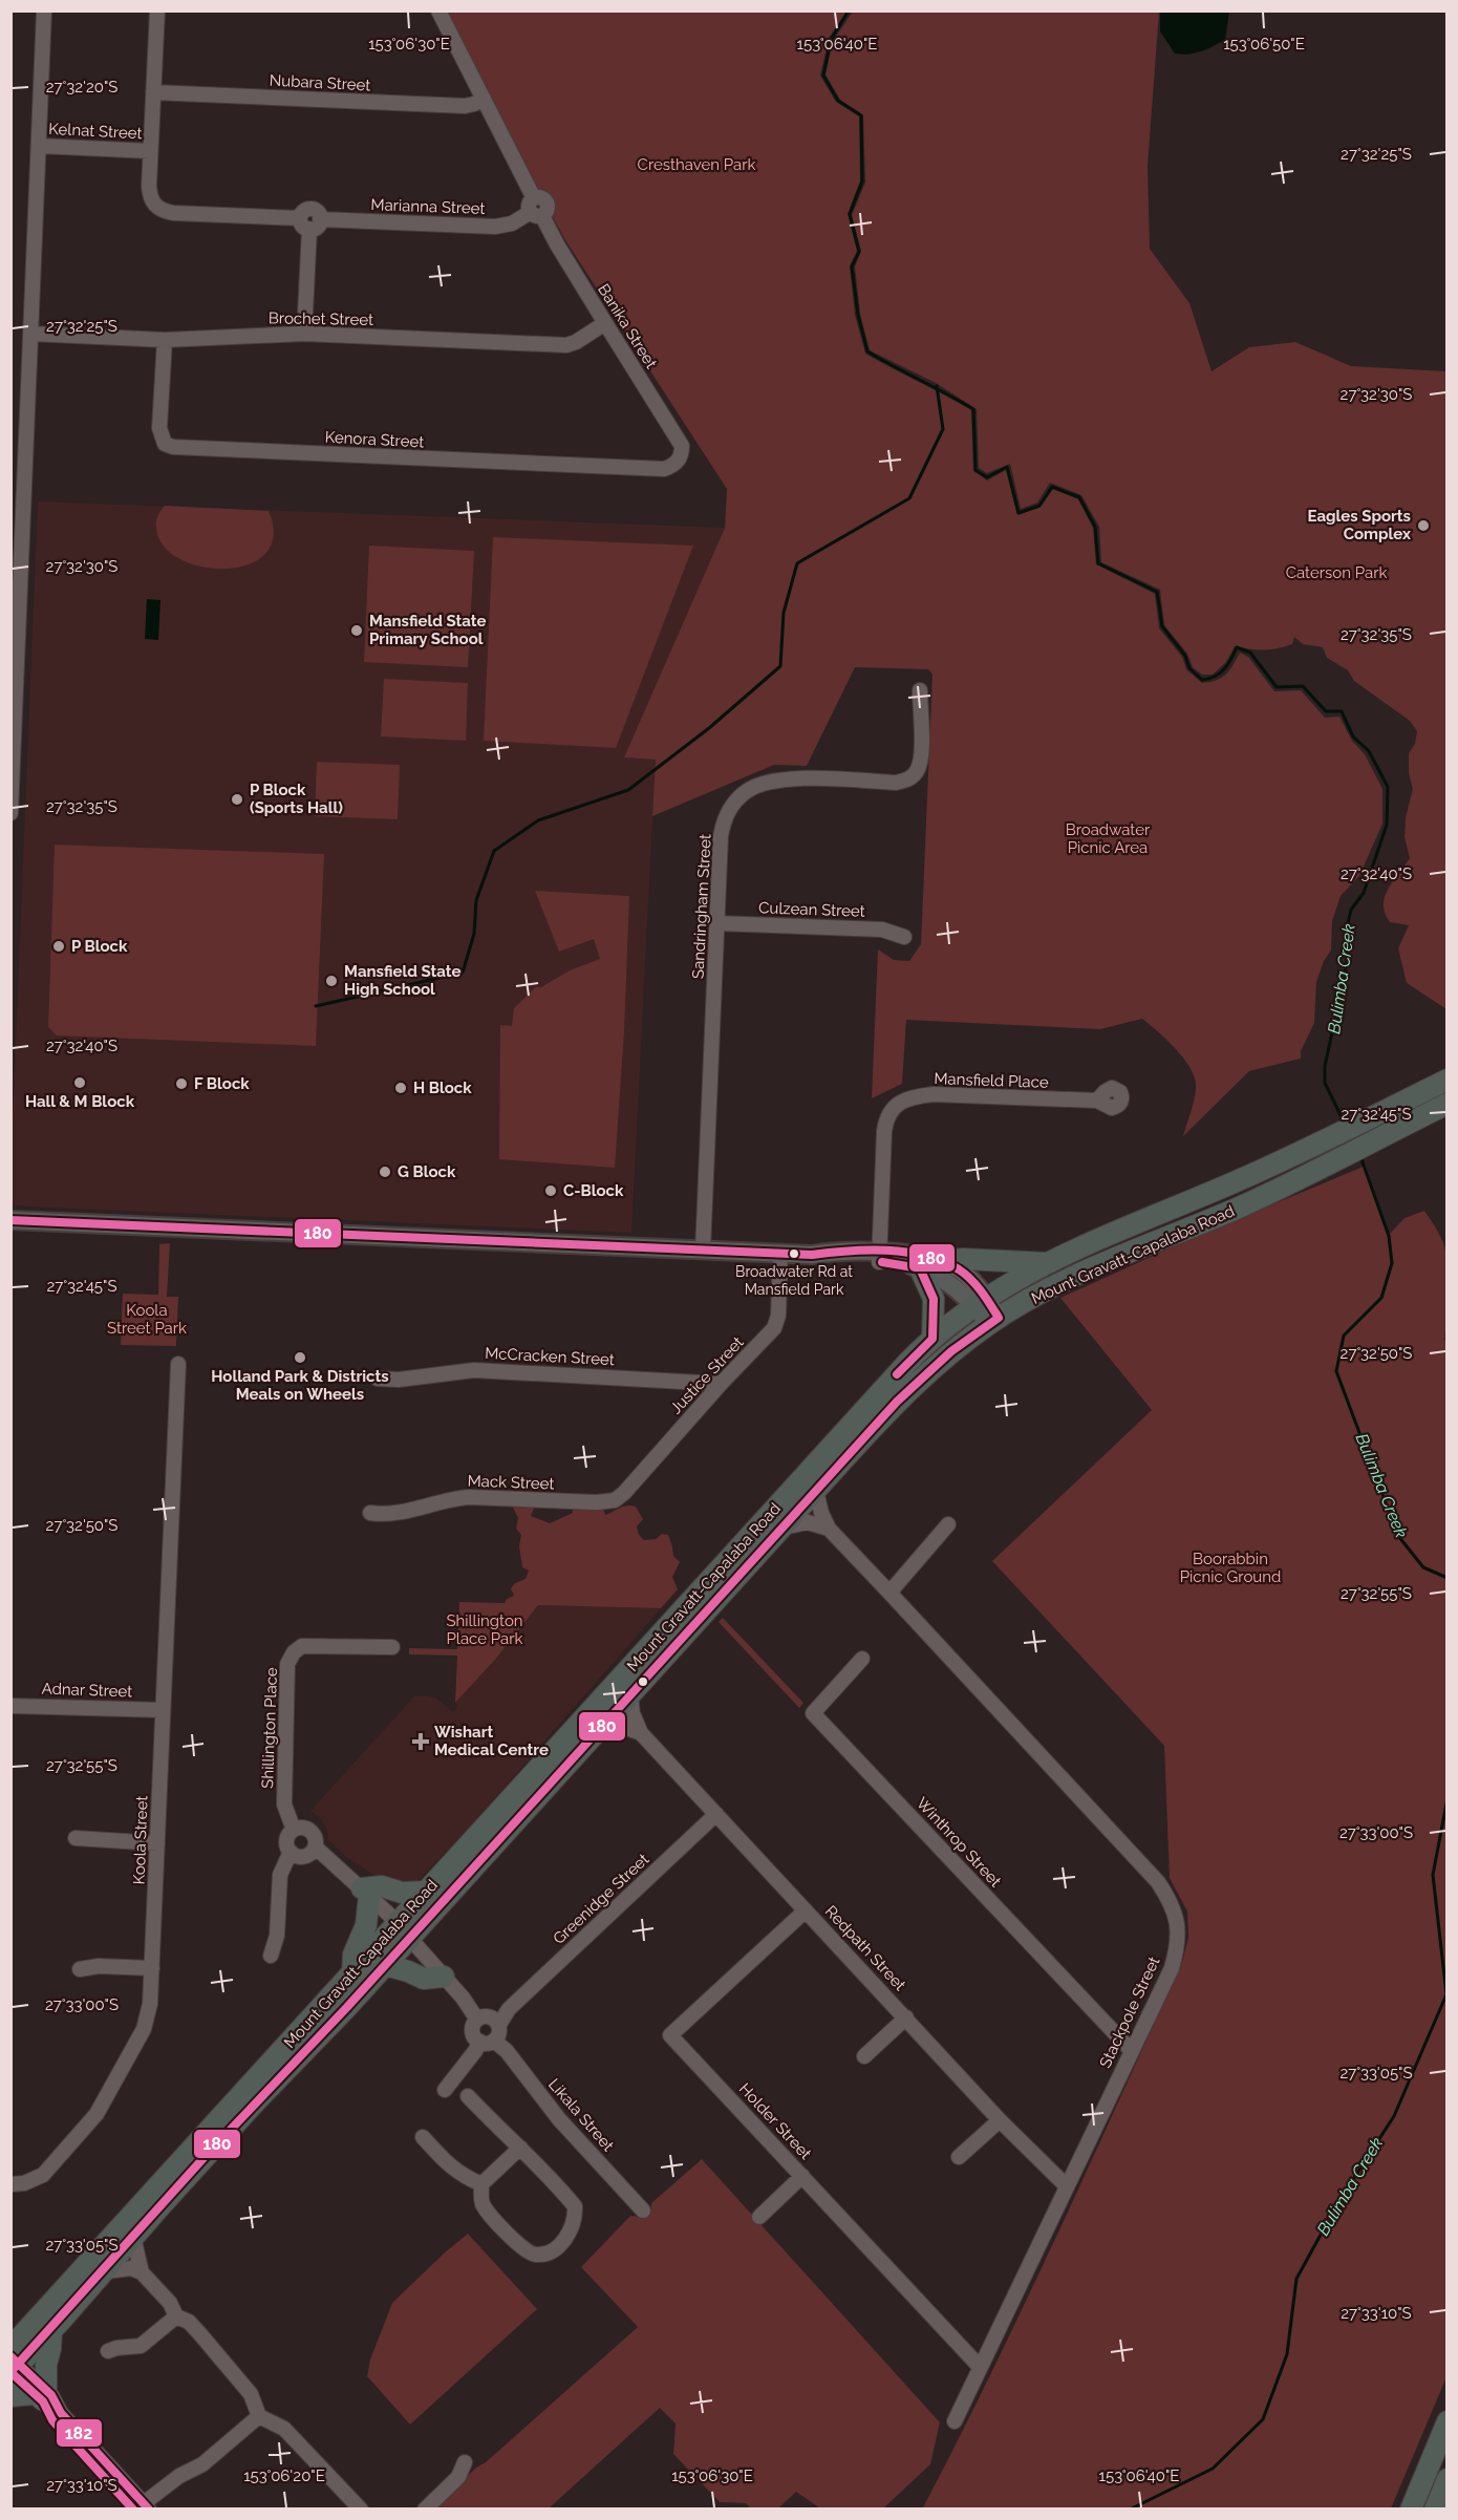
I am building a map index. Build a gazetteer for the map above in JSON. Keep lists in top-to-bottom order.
{
  "streets": {
    "highway": ["Mount Gravatt-Capalaba Road"],
    "street": [
      "Nubara Street",
      "Kelnat Street",
      "Marianna Street",
      "Brochet Street",
      "Banika Street",
      "Kenora Street",
      "Sandringham Street",
      "Culzean Street",
      "Mansfield Place",
      "McCracken Street",
      "Justice Street",
      "Mack Street",
      "Adnar Street",
      "Shillington Place",
      "Koola Street",
      "Winthrop Street",
      "Greenidge Street",
      "Redpath Street",
      "Stackpole Street",
      "Likala Street",
      "Holder Street"
    ]
  },
  "crossings": [
    ["Nubara Street", "Banika Street"],
    ["Kelnat Street", "Marianna Street"],
    ["Marianna Street", "Banika Street"],
    ["Brochet Street", "Banika Street"],
    ["Brochet Street", "Kenora Street"],
    ["Banika Street", "Kenora Street"],
    ["Sandringham Street", "Culzean Street"],
    ["Mount Gravatt-Capalaba Road", "Redpath Street"],
    ["Mount Gravatt-Capalaba Road", "Stackpole Street"],
    ["McCracken Street", "Justice Street"],
    ["Justice Street", "Mack Street"],
    ["Adnar Street", "Koola Street"],
    ["Winthrop Street", "Stackpole Street"],
    ["Greenidge Street", "Redpath Street"],
    ["Greenidge Street", "Likala Street"],
    ["Redpath Street", "Stackpole Street"],
    ["Redpath Street", "Holder Street"],
    ["Stackpole Street", "Holder Street"]
  ],
  "water": ["Bulimba Creek"],
  "parks": [
    "Cresthaven Park",
    "Caterson Park",
    "Broadwater Picnic Area",
    "Koola Street Park",
    "Boorabbin Picnic Ground",
    "Shillington Place Park"
  ],
  "places": {
    "other": [
      "Eagles Sports Complex",
      "Mansfield State Primary School",
      "P Block (Sports Hall)",
      "P Block",
      "Mansfield State High School",
      "Hall & M Block",
      "F Block",
      "H Block",
      "G Block",
      "C-Block",
      "Broadwater Rd at Mansfield Park",
      "Holland Park & Districts Meals on Wheels"
    ],
    "health": ["Wishart Medical Centre"]
  },
  "lines": ["transit line 180", "transit line 182"],
  "coordinates": [
    "153°06'30\"E",
    "153°06'40\"E",
    "153°06'50\"E",
    "27°32'20\"S",
    "27°32'25\"S",
    "27°32'30\"S",
    "27°32'35\"S",
    "27°32'40\"S",
    "27°32'45\"S",
    "27°32'50\"S",
    "27°32'55\"S",
    "27°33'00\"S",
    "27°33'05\"S",
    "27°33'10\"S",
    "153°06'20\"E"
  ]
}
